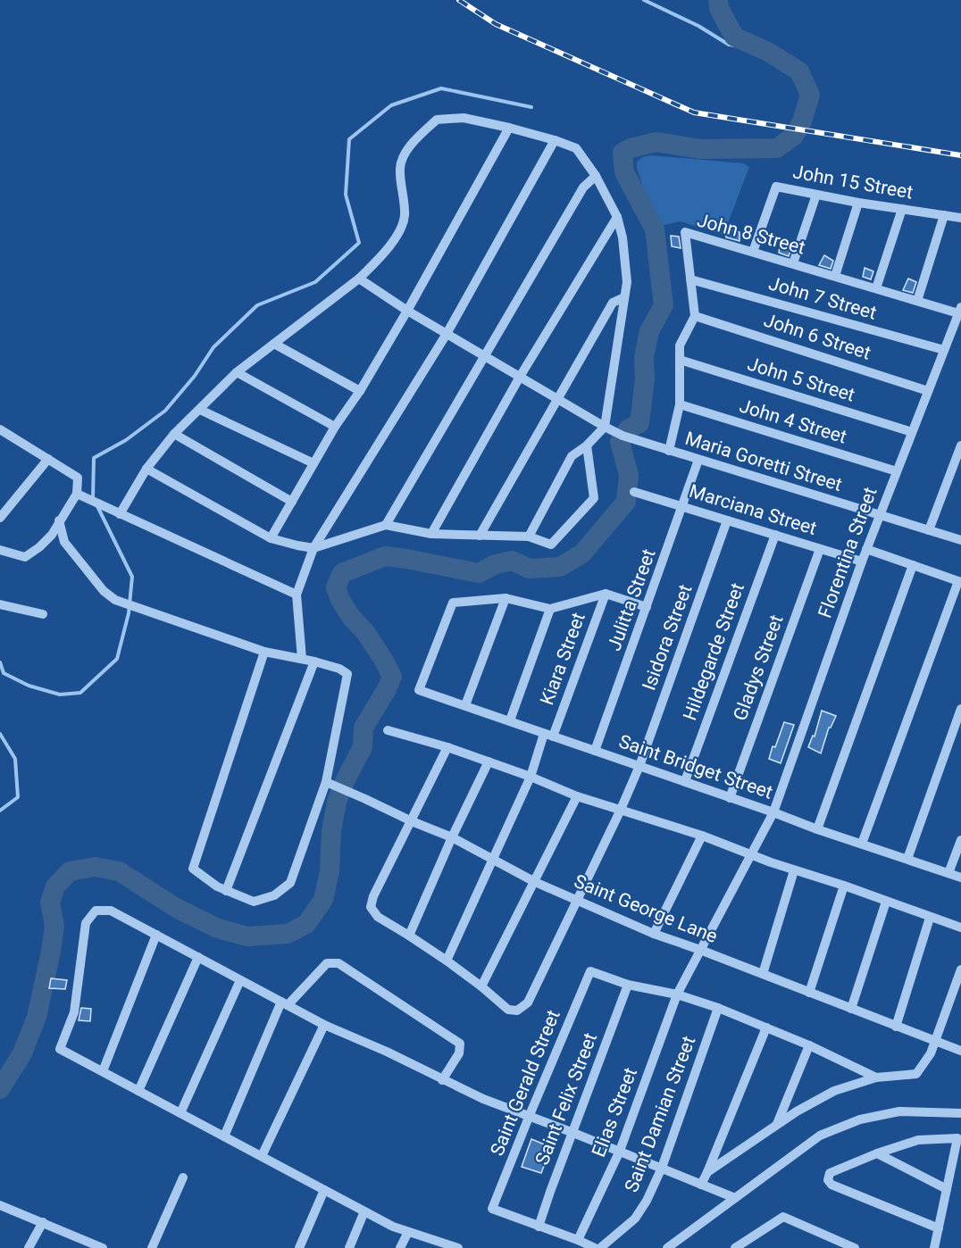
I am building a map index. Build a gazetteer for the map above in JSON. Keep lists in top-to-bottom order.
{
  "streets": {
    "street": [
      "John 15 Street",
      "John 8 Street",
      "John 7 Street",
      "John 6 Street",
      "John 5 Street",
      "John 4 Street",
      "Maria Goretti Street",
      "Marciana Street",
      "Florentina Street",
      "Julitta Street",
      "Isidora Street",
      "Hildegarde Street",
      "Kiara Street",
      "Gladys Street",
      "Saint Bridget Street",
      "Saint George Lane",
      "Saint Gerald Street",
      "Saint Felix Street",
      "Elias Street",
      "Saint Damian Street"
    ]
  },
  "crossings": [
    ["John 15 Street", "John 8 Street"],
    ["John 8 Street", "John 7 Street"],
    ["John 8 Street", "John 6 Street"],
    ["John 8 Street", "Florentina Street"],
    ["John 7 Street", "Florentina Street"],
    ["John 6 Street", "Florentina Street"],
    ["John 5 Street", "Florentina Street"],
    ["John 4 Street", "Florentina Street"],
    ["Maria Goretti Street", "Florentina Street"],
    ["Maria Goretti Street", "Julitta Street"],
    ["Marciana Street", "Florentina Street"],
    ["Marciana Street", "Julitta Street"],
    ["Marciana Street", "Isidora Street"],
    ["Marciana Street", "Hildegarde Street"],
    ["Marciana Street", "Gladys Street"],
    ["Florentina Street", "Saint Bridget Street"],
    ["Florentina Street", "Saint George Lane"],
    ["Florentina Street", "Elias Street"],
    ["Julitta Street", "Saint Bridget Street"],
    ["Isidora Street", "Saint Bridget Street"],
    ["Isidora Street", "Saint George Lane"],
    ["Hildegarde Street", "Saint Bridget Street"],
    ["Kiara Street", "Saint Bridget Street"],
    ["Kiara Street", "Saint George Lane"],
    ["Gladys Street", "Saint Bridget Street"],
    ["Saint George Lane", "Elias Street"],
    ["Saint Gerald Street", "Saint Felix Street"]
  ]
}
